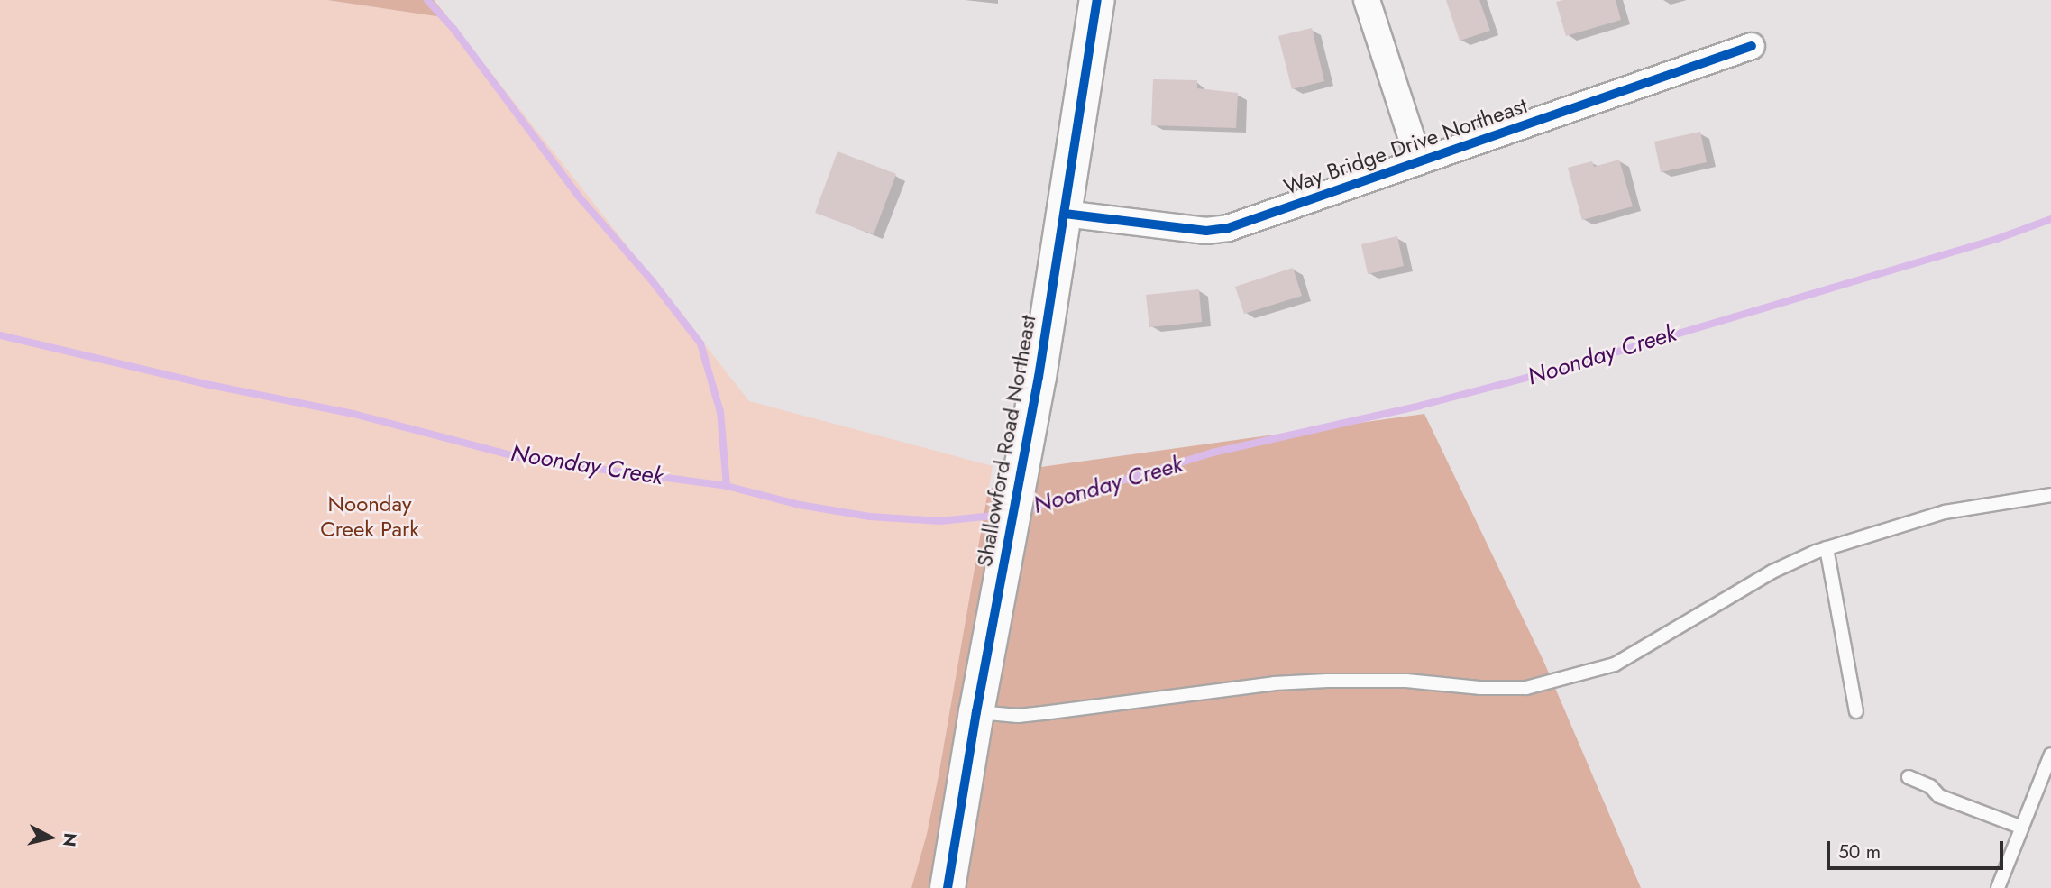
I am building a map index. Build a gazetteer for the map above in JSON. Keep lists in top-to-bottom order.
{
  "streets": {
    "street": ["Way Bridge Drive Northeast", "Shallowford Road Northeast"]
  },
  "crossings": [
    ["Way Bridge Drive Northeast", "Shallowford Road Northeast"]
  ],
  "water": ["Noonday Creek"],
  "parks": ["Noonday Creek Park"],
  "scale_bar": "50 m",
  "north": "right"
}
